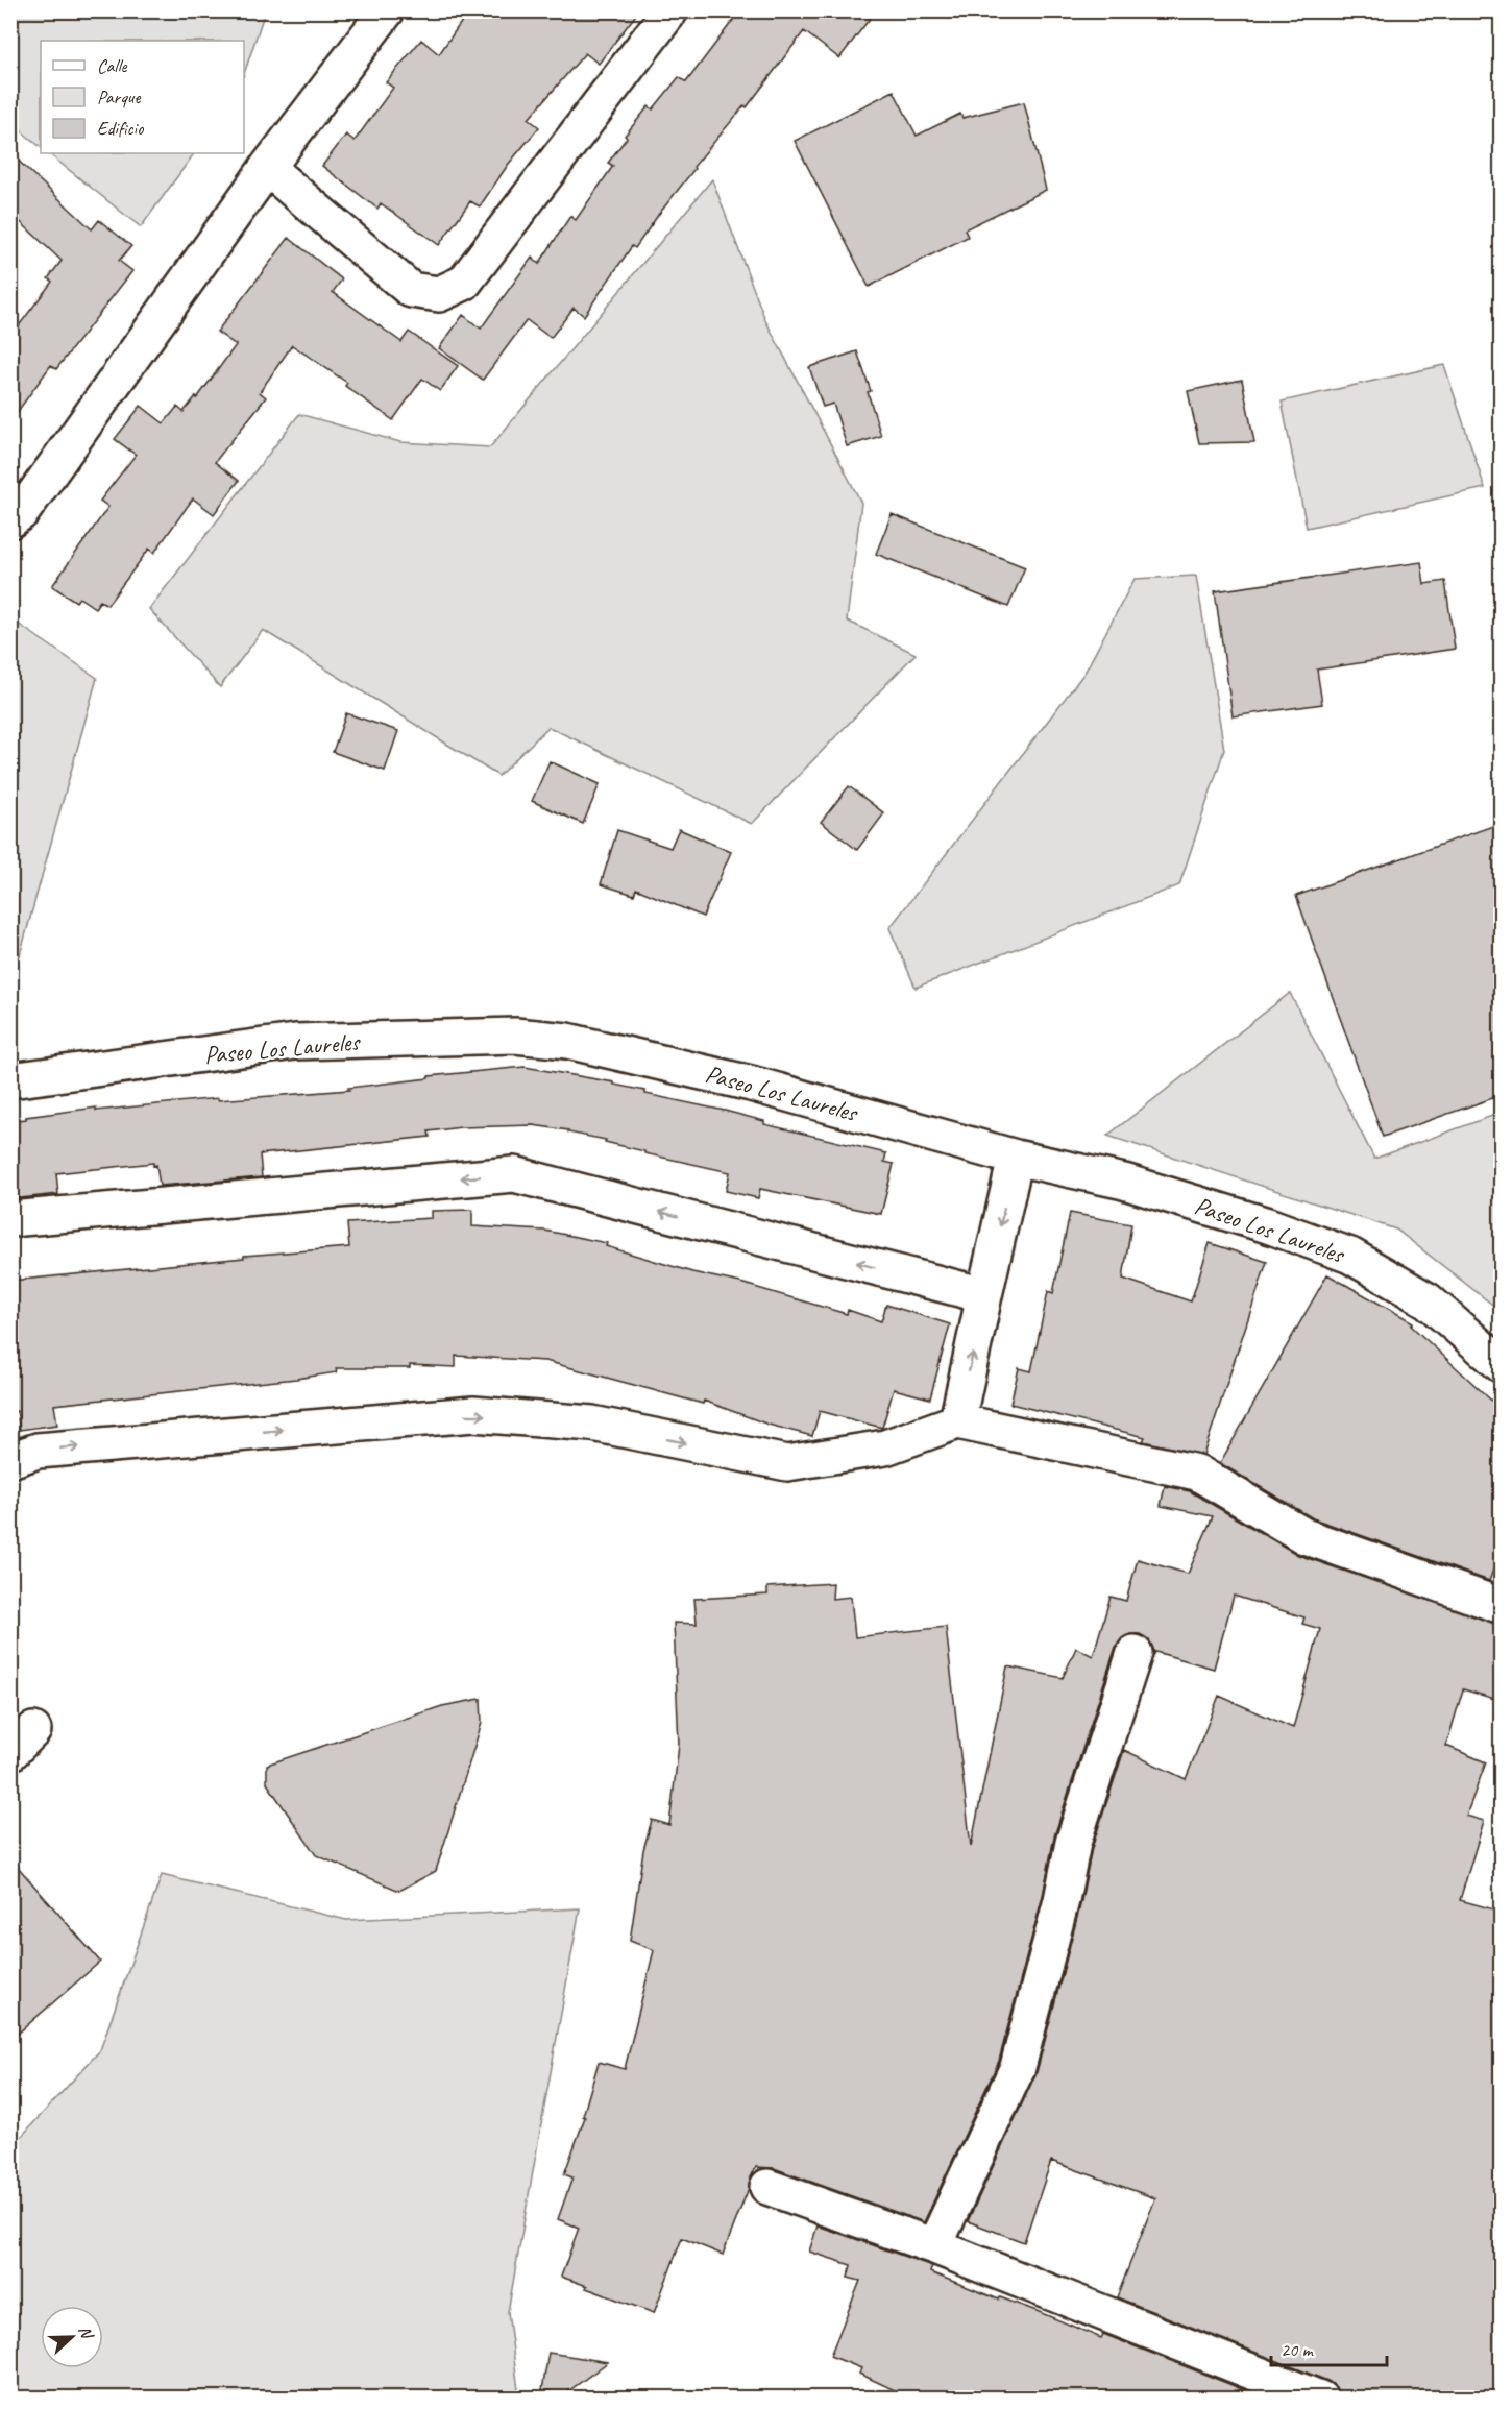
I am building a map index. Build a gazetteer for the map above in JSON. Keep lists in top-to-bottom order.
{
  "streets": {
    "street": ["Paseo Los Laureles"]
  },
  "legend": ["Calle", "Parque", "Edificio"],
  "scale_bar": "20 m",
  "north": "right"
}
